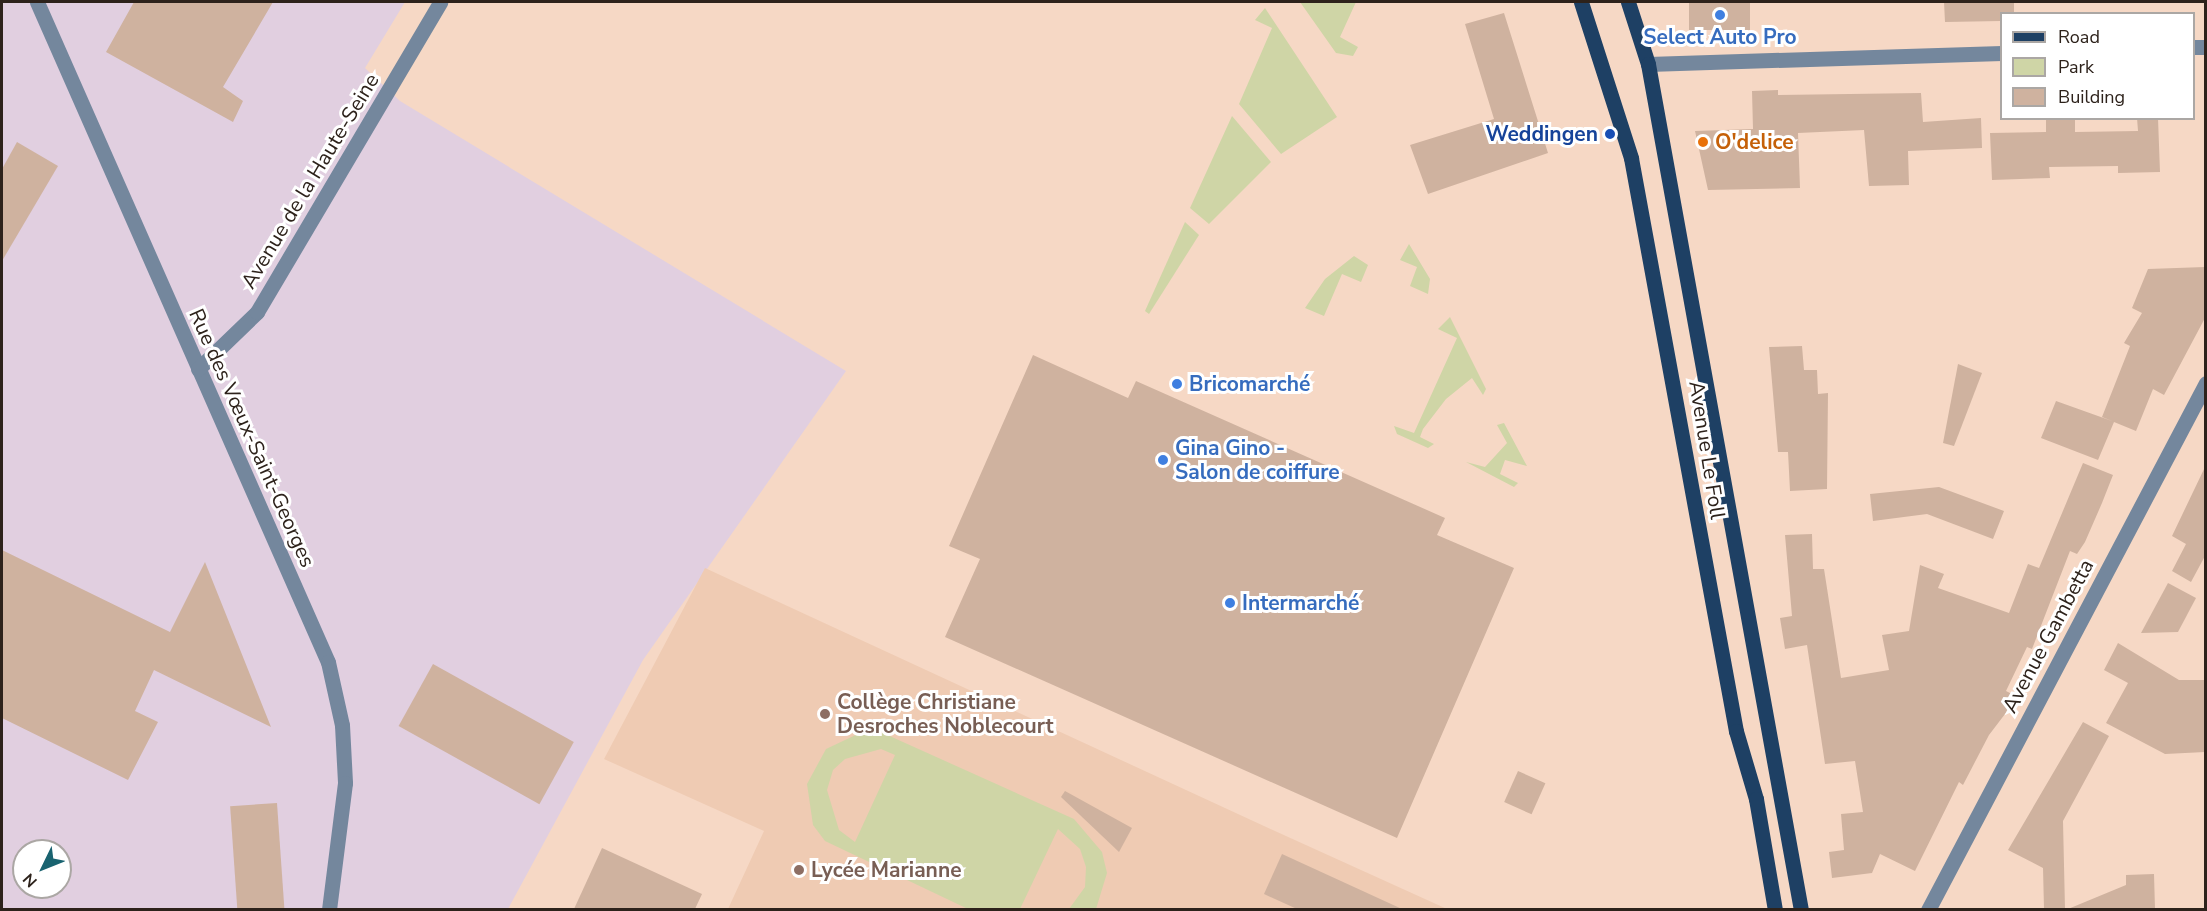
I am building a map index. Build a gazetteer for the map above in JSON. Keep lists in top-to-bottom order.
{
  "streets": {
    "main road": ["Avenue Le Foll"],
    "street": ["Avenue de la Haute-Seine", "Rue des Vœux-Saint-Georges", "Avenue Gambetta"]
  },
  "crossings": [
    ["Avenue de la Haute-Seine", "Rue des Vœux-Saint-Georges"]
  ],
  "places": [
    "Select Auto Pro",
    "Weddingen",
    "O'delice",
    "Bricomarché",
    "Gina Gino - Salon de coiffure",
    "Intermarché",
    "Collège Christiane Desroches Noblecourt",
    "Lycée Marianne"
  ],
  "legend": ["Road", "Park", "Building"],
  "north": "bottom left"
}
